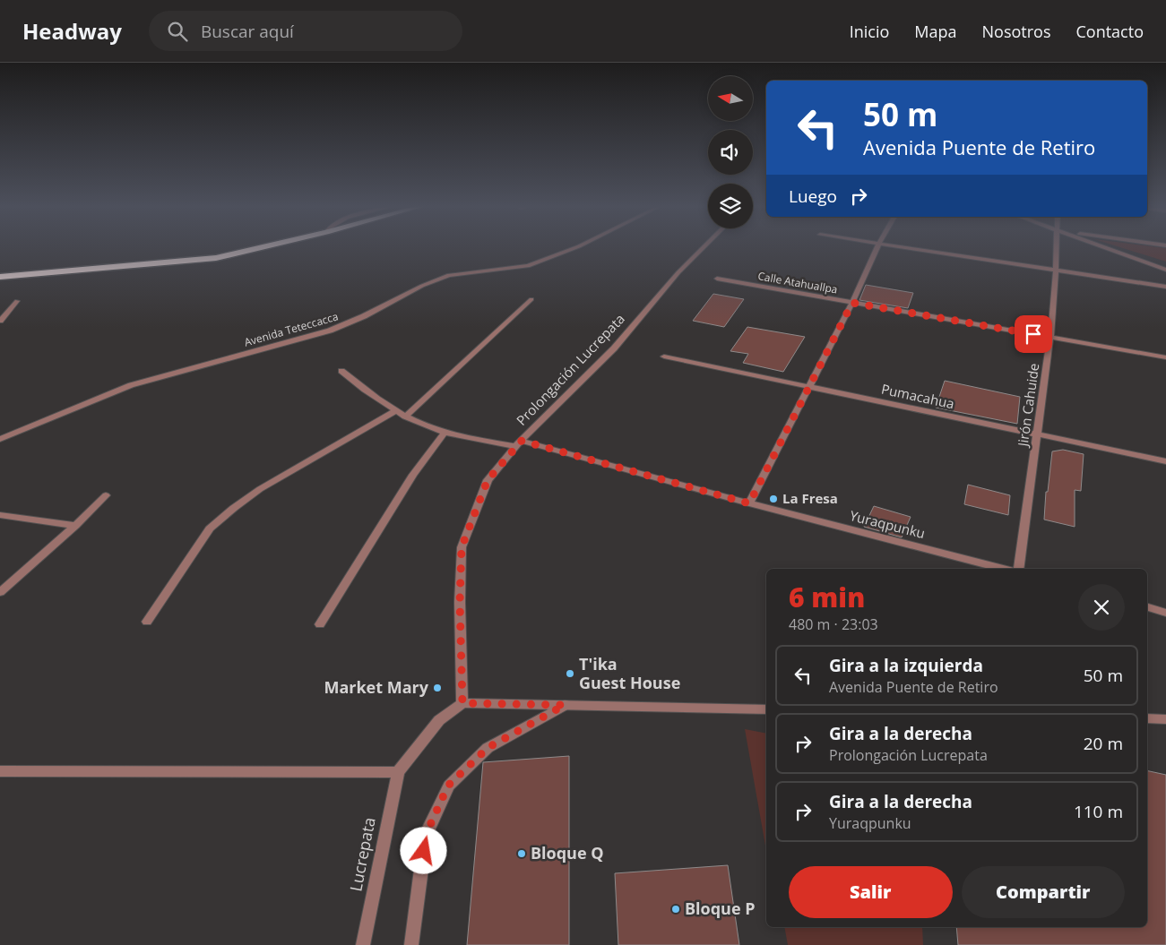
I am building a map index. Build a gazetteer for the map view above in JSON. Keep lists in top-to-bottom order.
{
  "streets": {
    "street": [
      "Calle Atahuallpa",
      "Avenida Teteccacca",
      "Prolongación Lucrepata",
      "Pumacahua",
      "Jirón Cahuide",
      "Yuraqpunku",
      "Lucrepata"
    ]
  },
  "crossings": [
    ["Calle Atahuallpa", "Jirón Cahuide"],
    ["Prolongación Lucrepata", "Yuraqpunku"],
    ["Pumacahua", "Jirón Cahuide"]
  ],
  "places": [
    "La Fresa",
    "T'ika Guest House",
    "Market Mary",
    "Bloque Q",
    "Bloque P"
  ],
  "north": "left",
  "page": {
    "header": "Headway",
    "search": "Buscar aquí",
    "nav": [
      "Inicio",
      "Mapa",
      "Nosotros",
      "Contacto"
    ],
    "turn": ["50 m", "Avenida Puente de Retiro"],
    "then": "Luego",
    "heading": ["6 min", "480 m · 23:03"],
    "list": [
      {
        "name": "Gira a la izquierda",
        "note": "Avenida Puente de Retiro",
        "value": "50 m"
      },
      {
        "name": "Gira a la derecha",
        "note": "Prolongación Lucrepata",
        "value": "20 m"
      },
      {
        "name": "Gira a la derecha",
        "note": "Yuraqpunku",
        "value": "110 m"
      }
    ],
    "buttons": ["Salir", "Compartir"]
  }
}
